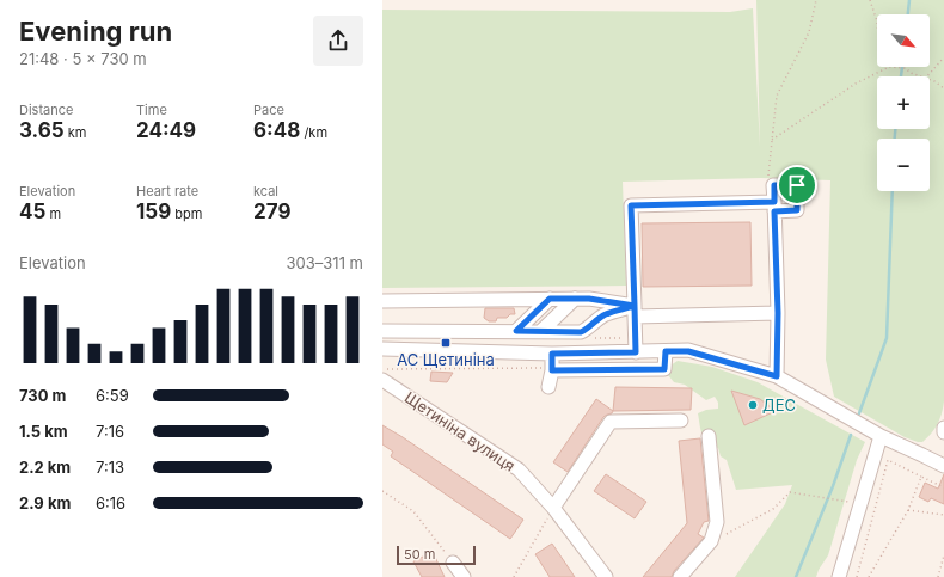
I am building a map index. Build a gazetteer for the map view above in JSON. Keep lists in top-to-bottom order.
{
  "streets": {
    "street": ["Щетиніна вулиця"]
  },
  "places": {
    "transit": ["АС Щетиніна"],
    "other": ["ДЕС"]
  },
  "scale_bar": "50 m",
  "north": "bottom right",
  "page": {
    "heading": ["Evening run", "21:48 · 5 × 730 m"],
    "map_buttons": ["+", "−"],
    "stats": [
      ["Distance", "3.65 km"],
      ["Time", "24:49"],
      ["Pace", "6:48 /km"],
      ["Elevation", "45 m"],
      ["Heart rate", "159 bpm"],
      ["kcal", "279"]
    ],
    "chart": ["Elevation", "303–311 m"],
    "list": [
      {
        "name": "730 m",
        "note": "6:59"
      },
      {
        "name": "1.5 km",
        "note": "7:16"
      },
      {
        "name": "2.2 km",
        "note": "7:13"
      },
      {
        "name": "2.9 km",
        "note": "6:16"
      }
    ],
    "scale": "50 m"
  }
}
